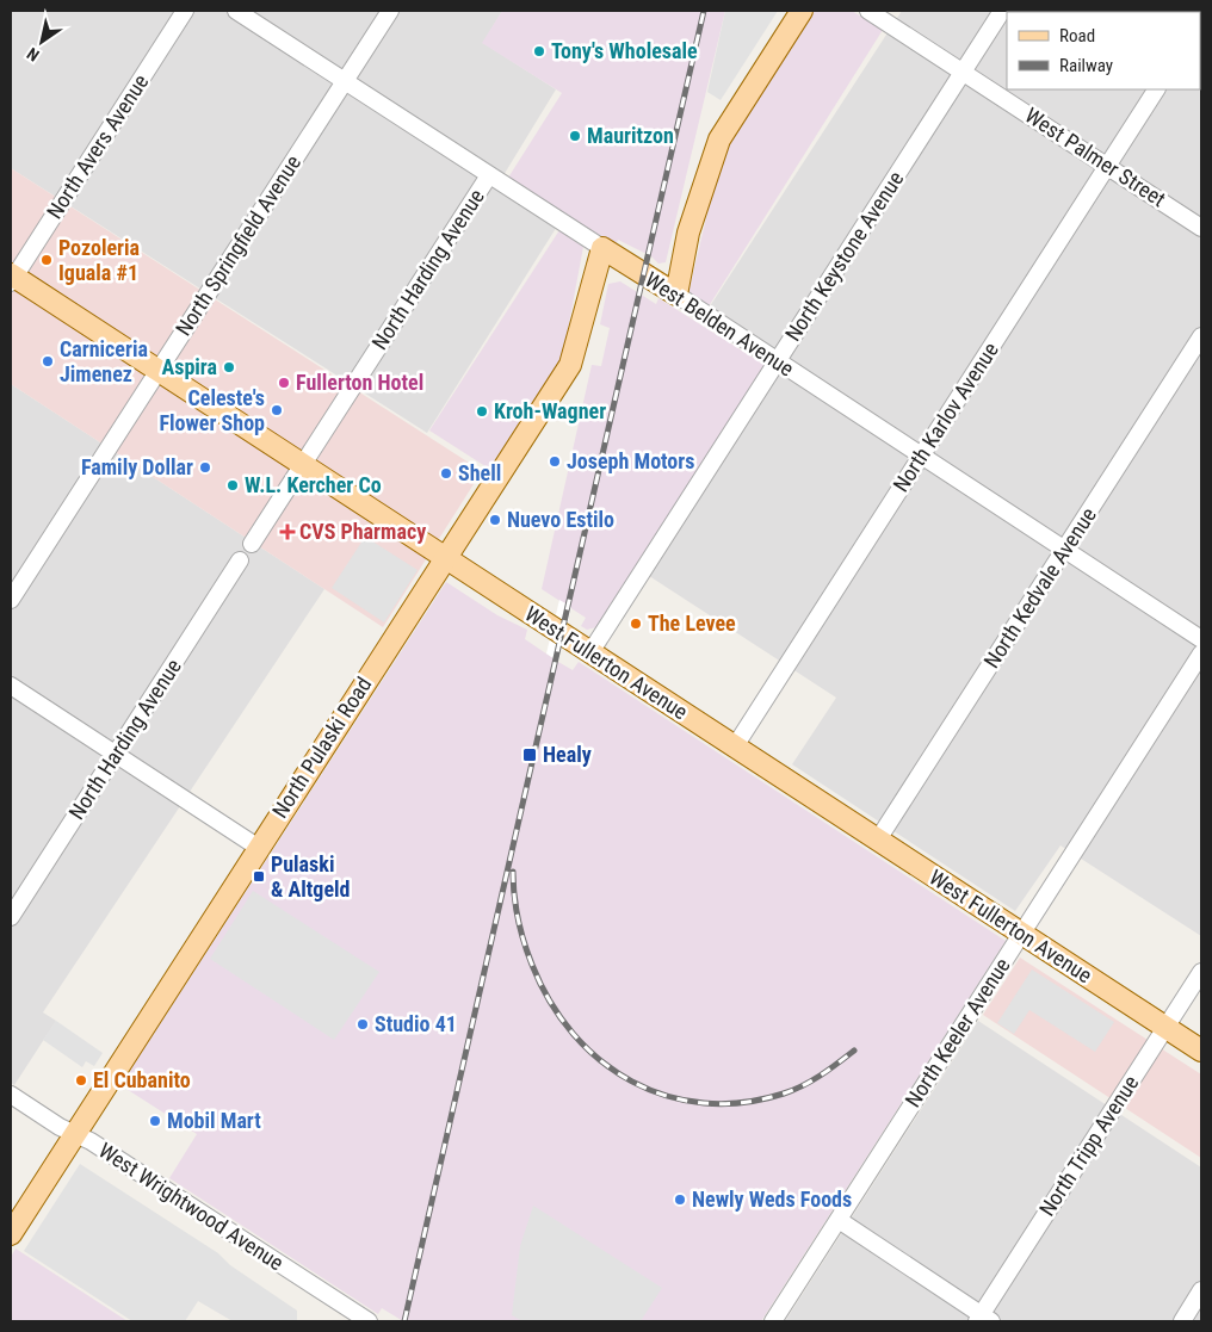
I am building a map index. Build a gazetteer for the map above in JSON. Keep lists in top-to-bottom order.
{
  "streets": {
    "main road": ["West Belden Avenue", "West Fullerton Avenue", "North Pulaski Road"],
    "street": [
      "North Avers Avenue",
      "West Palmer Street",
      "North Springfield Avenue",
      "North Keystone Avenue",
      "North Harding Avenue",
      "North Karlov Avenue",
      "North Kedvale Avenue",
      "North Keeler Avenue",
      "North Tripp Avenue",
      "West Wrightwood Avenue"
    ]
  },
  "crossings": [
    ["North Avers Avenue", "West Fullerton Avenue"],
    ["West Palmer Street", "North Keystone Avenue"],
    ["West Palmer Street", "North Karlov Avenue"],
    ["North Springfield Avenue", "West Belden Avenue"],
    ["North Springfield Avenue", "West Fullerton Avenue"],
    ["North Keystone Avenue", "West Belden Avenue"],
    ["North Keystone Avenue", "West Fullerton Avenue"],
    ["North Harding Avenue", "West Belden Avenue"],
    ["North Harding Avenue", "West Fullerton Avenue"],
    ["West Belden Avenue", "North Karlov Avenue"],
    ["West Belden Avenue", "North Kedvale Avenue"],
    ["West Belden Avenue", "North Pulaski Road"],
    ["North Karlov Avenue", "West Fullerton Avenue"],
    ["North Kedvale Avenue", "West Fullerton Avenue"],
    ["West Fullerton Avenue", "North Pulaski Road"],
    ["West Fullerton Avenue", "North Keeler Avenue"],
    ["West Fullerton Avenue", "North Tripp Avenue"],
    ["North Pulaski Road", "West Wrightwood Avenue"]
  ],
  "places": {
    "other": [
      "Tony's Wholesale",
      "Mauritzon",
      "Pozoleria Iguala #1",
      "Carniceria Jimenez",
      "Aspira",
      "Fullerton Hotel",
      "Celeste's Flower Shop",
      "Kroh-Wagner",
      "Joseph Motors",
      "Family Dollar",
      "Shell",
      "W.L. Kercher Co",
      "Nuevo Estilo",
      "The Levee",
      "Studio 41",
      "El Cubanito",
      "Mobil Mart",
      "Newly Weds Foods"
    ],
    "health": ["CVS Pharmacy"],
    "transit": ["Healy", "Pulaski & Altgeld"]
  },
  "legend": ["Road", "Railway"],
  "north": "bottom left"
}
